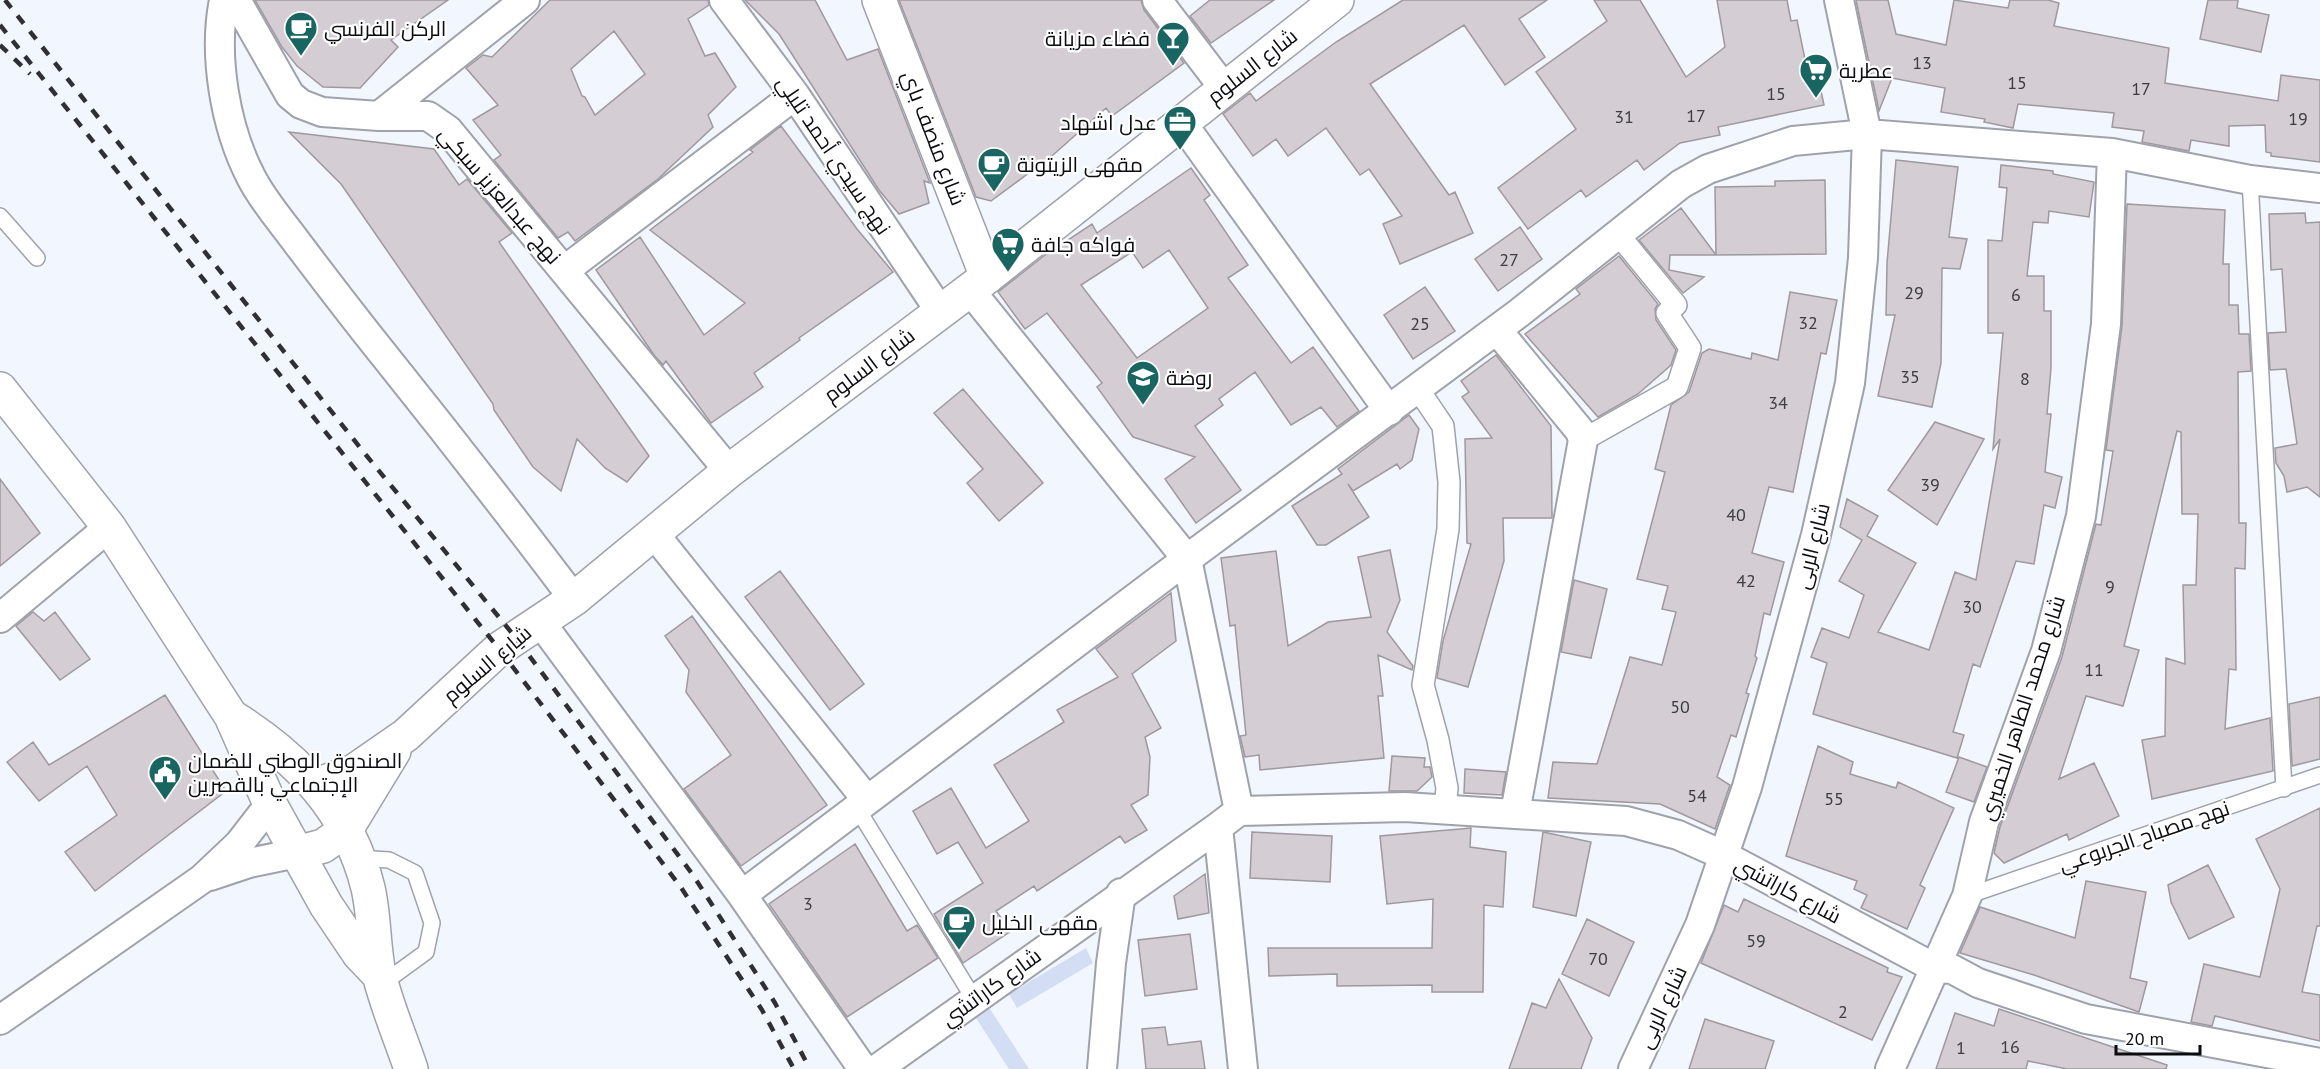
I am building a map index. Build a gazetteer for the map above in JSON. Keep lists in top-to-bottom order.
{
  "streets": {
    "street": [
      "شارع السلوم",
      "شارع منصف باي",
      "نهج سيدي أحمد تليلي",
      "نهج عبدالعزيز سبكي",
      "شارع الربى",
      "شارع محمد الطاهر الخميري",
      "شارع كاراتشي"
    ],
    "lane": ["نهج مصباح الجربوعي"]
  },
  "crossings": [
    ["شارع السلوم", "شارع منصف باي"],
    ["شارع السلوم", "نهج سيدي أحمد تليلي"],
    ["شارع السلوم", "نهج عبدالعزيز سبكي"],
    ["شارع الربى", "شارع كاراتشي"],
    ["شارع محمد الطاهر الخميري", "نهج مصباح الجربوعي"],
    ["شارع محمد الطاهر الخميري", "شارع كاراتشي"]
  ],
  "places": {
    "cafe": ["الركن الفرنسي", "مقهى الزيتونة", "مقهى الخليل"],
    "bar": ["فضاء مزيانة"],
    "supermarket": ["عطرية", "فواكه جافة"],
    "office": ["عدل اشهاد"],
    "school or university": ["روضة"],
    "public building": ["الصندوق الوطني للضمان الإجتماعي بالقصرين"]
  },
  "house_numbers": [
    "13",
    "15",
    "17",
    "15",
    "17",
    "31",
    "19",
    "27",
    "29",
    "6",
    "32",
    "25",
    "35",
    "8",
    "34",
    "39",
    "40",
    "42",
    "9",
    "30",
    "11",
    "50",
    "54",
    "55",
    "3",
    "59",
    "70",
    "2",
    "16",
    "1"
  ],
  "scale_bar": "20 m"
}
